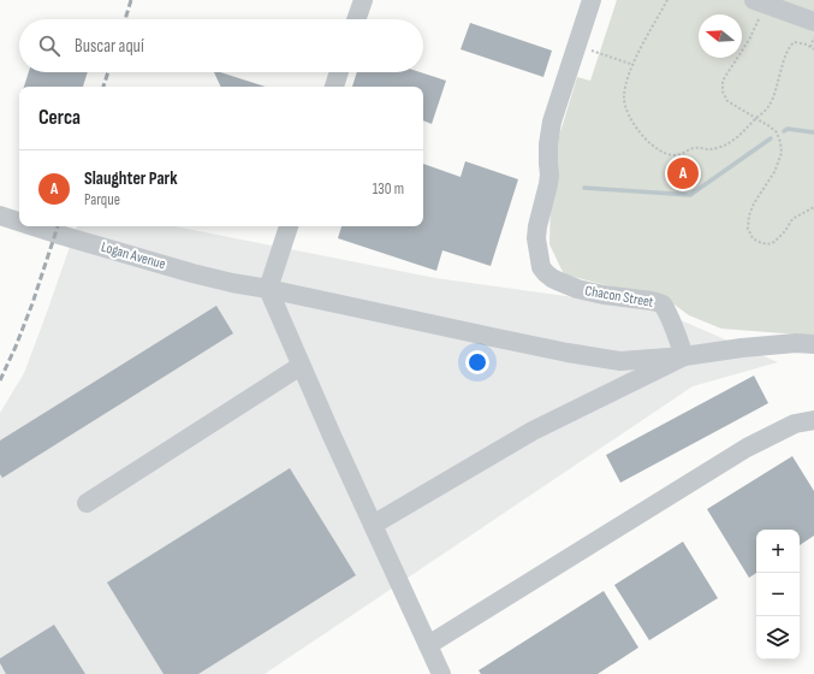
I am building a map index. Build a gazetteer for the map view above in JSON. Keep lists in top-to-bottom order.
{
  "streets": {
    "street": ["Logan Avenue", "Chacon Street"]
  },
  "crossings": [
    ["Logan Avenue", "Chacon Street"]
  ],
  "north": "left",
  "page": {
    "search": "Buscar aquí",
    "heading": "Cerca",
    "list": [
      {
        "mark": "A",
        "name": "Slaughter Park",
        "note": "Parque",
        "value": "130 m"
      }
    ],
    "pins": "A",
    "map_buttons": ["+", "−"]
  }
}
